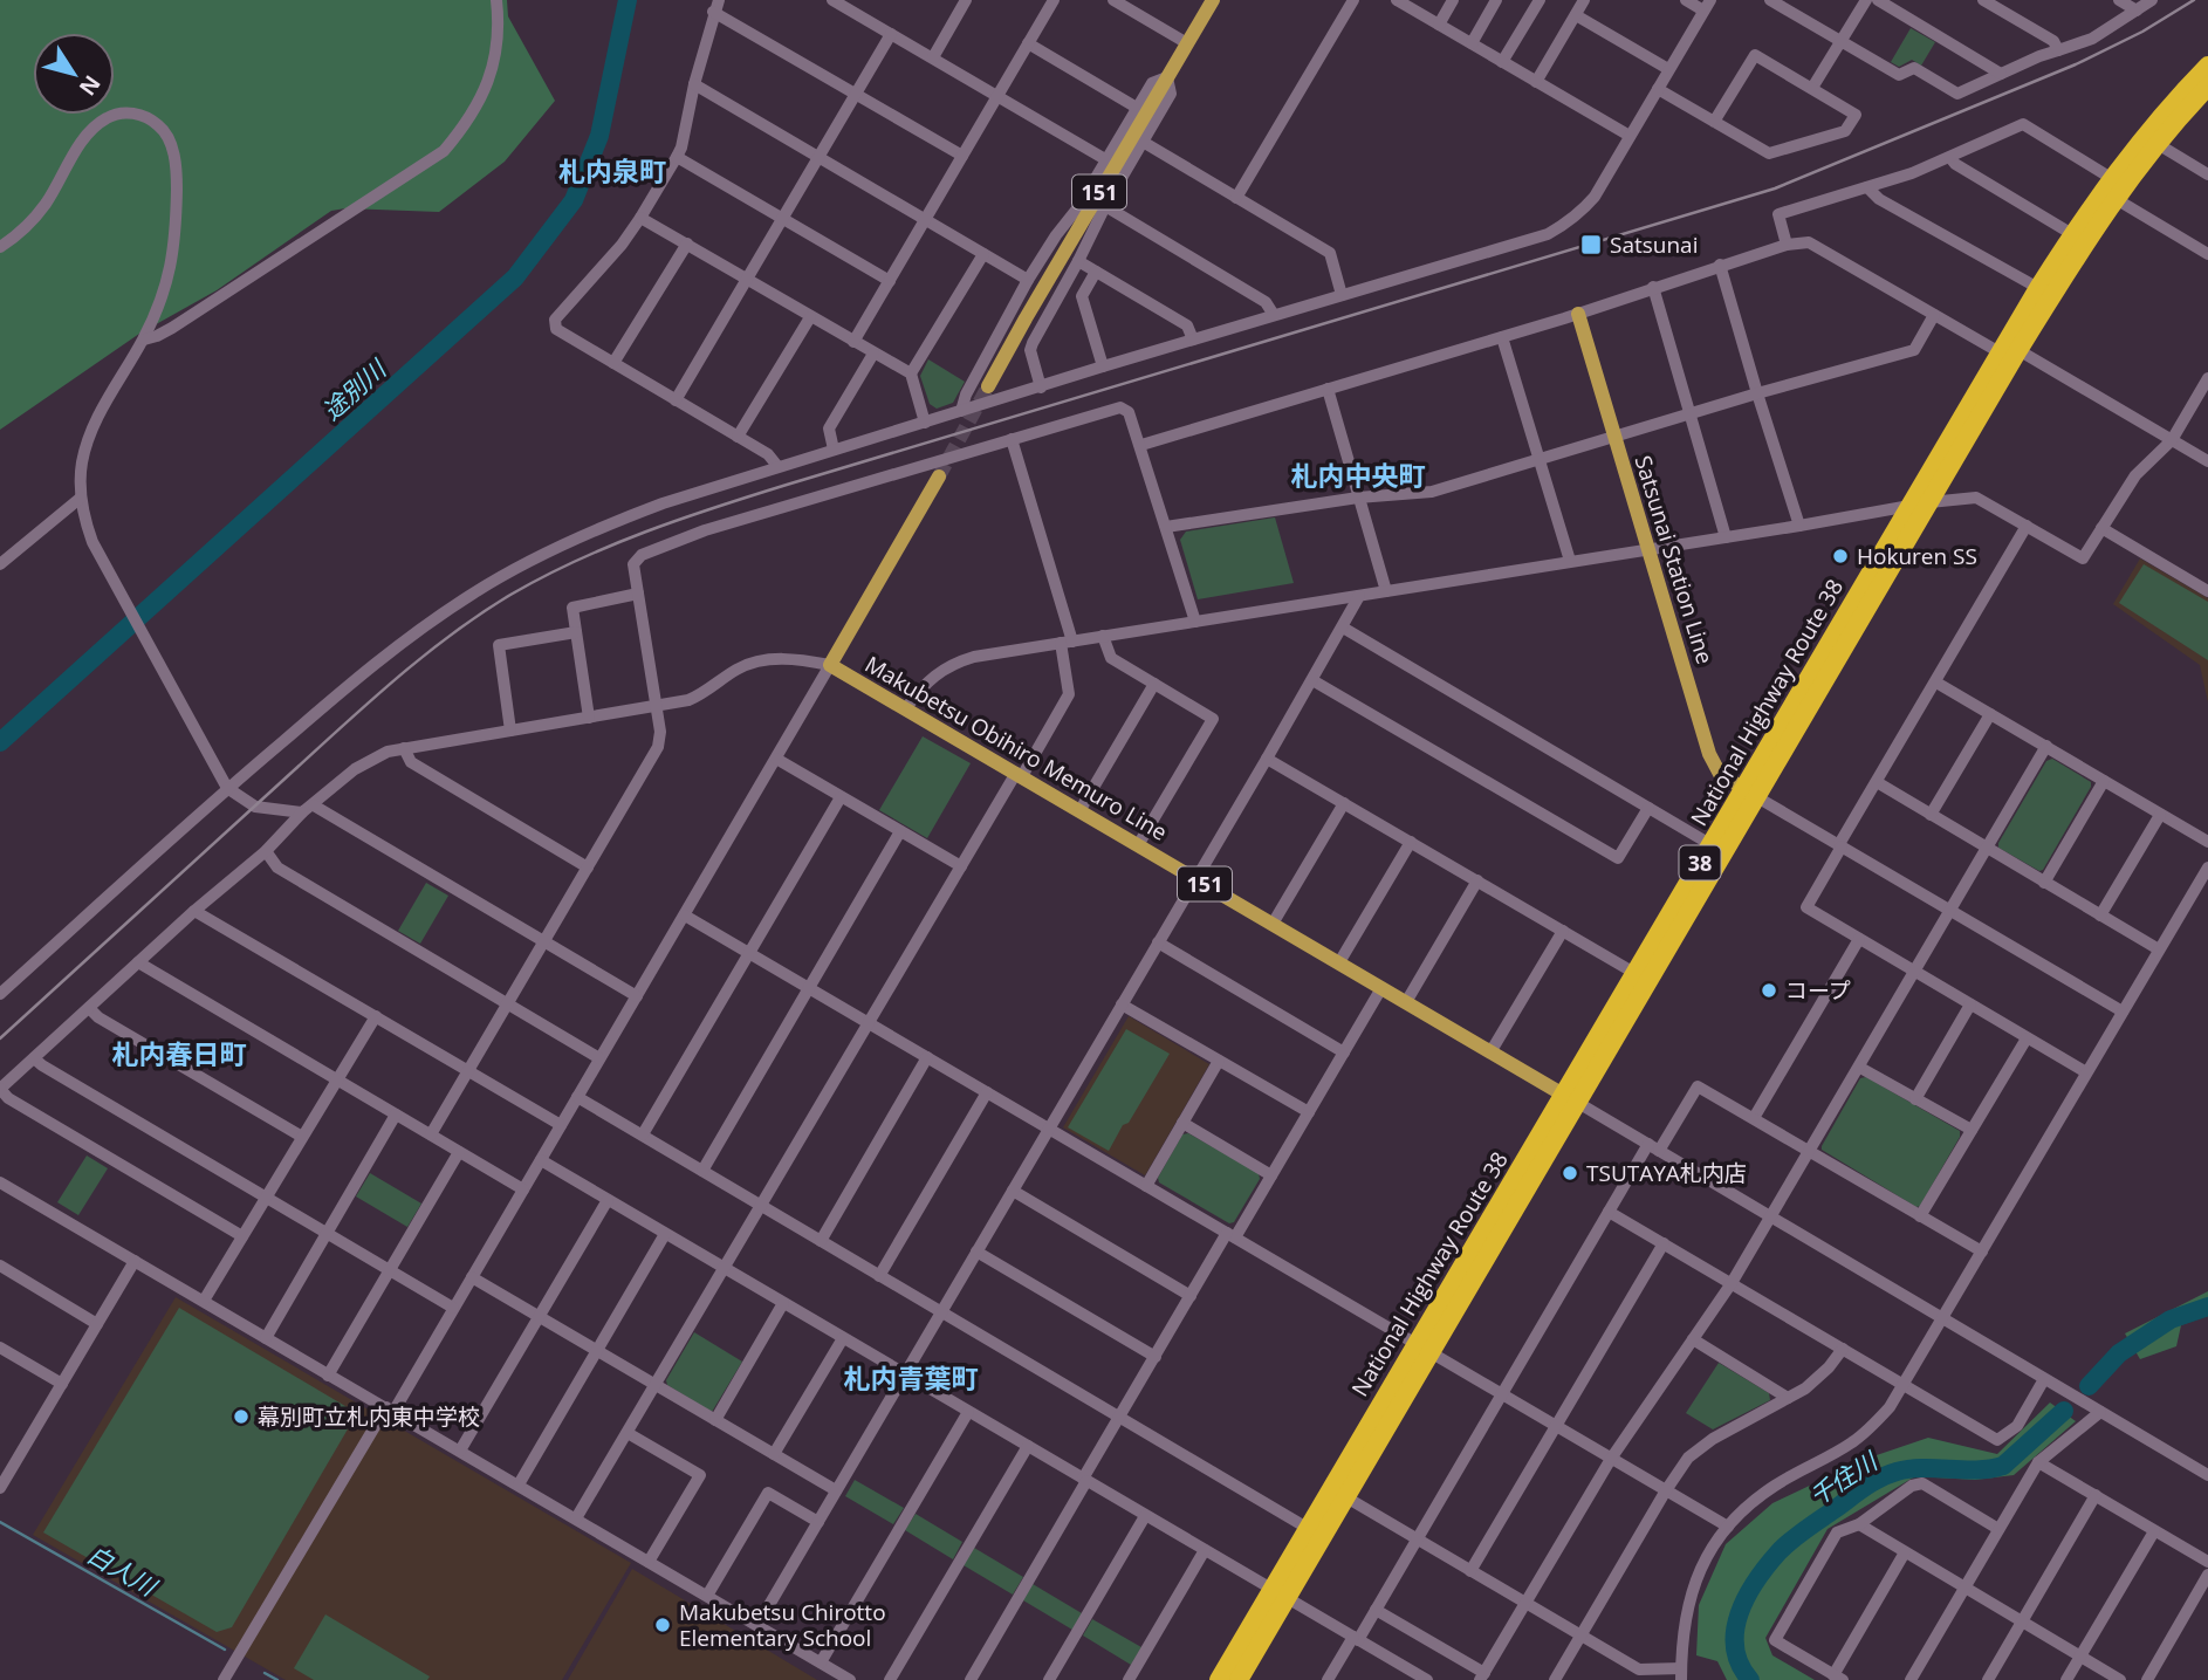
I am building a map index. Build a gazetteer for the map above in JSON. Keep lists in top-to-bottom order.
{
  "streets": {
    "highway": ["National Highway Route 38", "38"],
    "main road": ["151", "Satsunai Station Line", "Makubetsu Obihiro Memuro Line"]
  },
  "crossings": [
    ["Satsunai Station Line", "National Highway Route 38"],
    ["National Highway Route 38", "Makubetsu Obihiro Memuro Line"]
  ],
  "districts": [
    "札内泉町",
    "札内中央町",
    "札内春日町",
    "札内青葉町"
  ],
  "water": ["途別川", "千住川", "白人川"],
  "places": {
    "transit": ["Satsunai"],
    "other": [
      "Hokuren SS",
      "コープ",
      "TSUTAYA札内店",
      "幕別町立札内東中学校",
      "Makubetsu Chirotto Elementary School"
    ]
  },
  "north": "bottom right"
}
